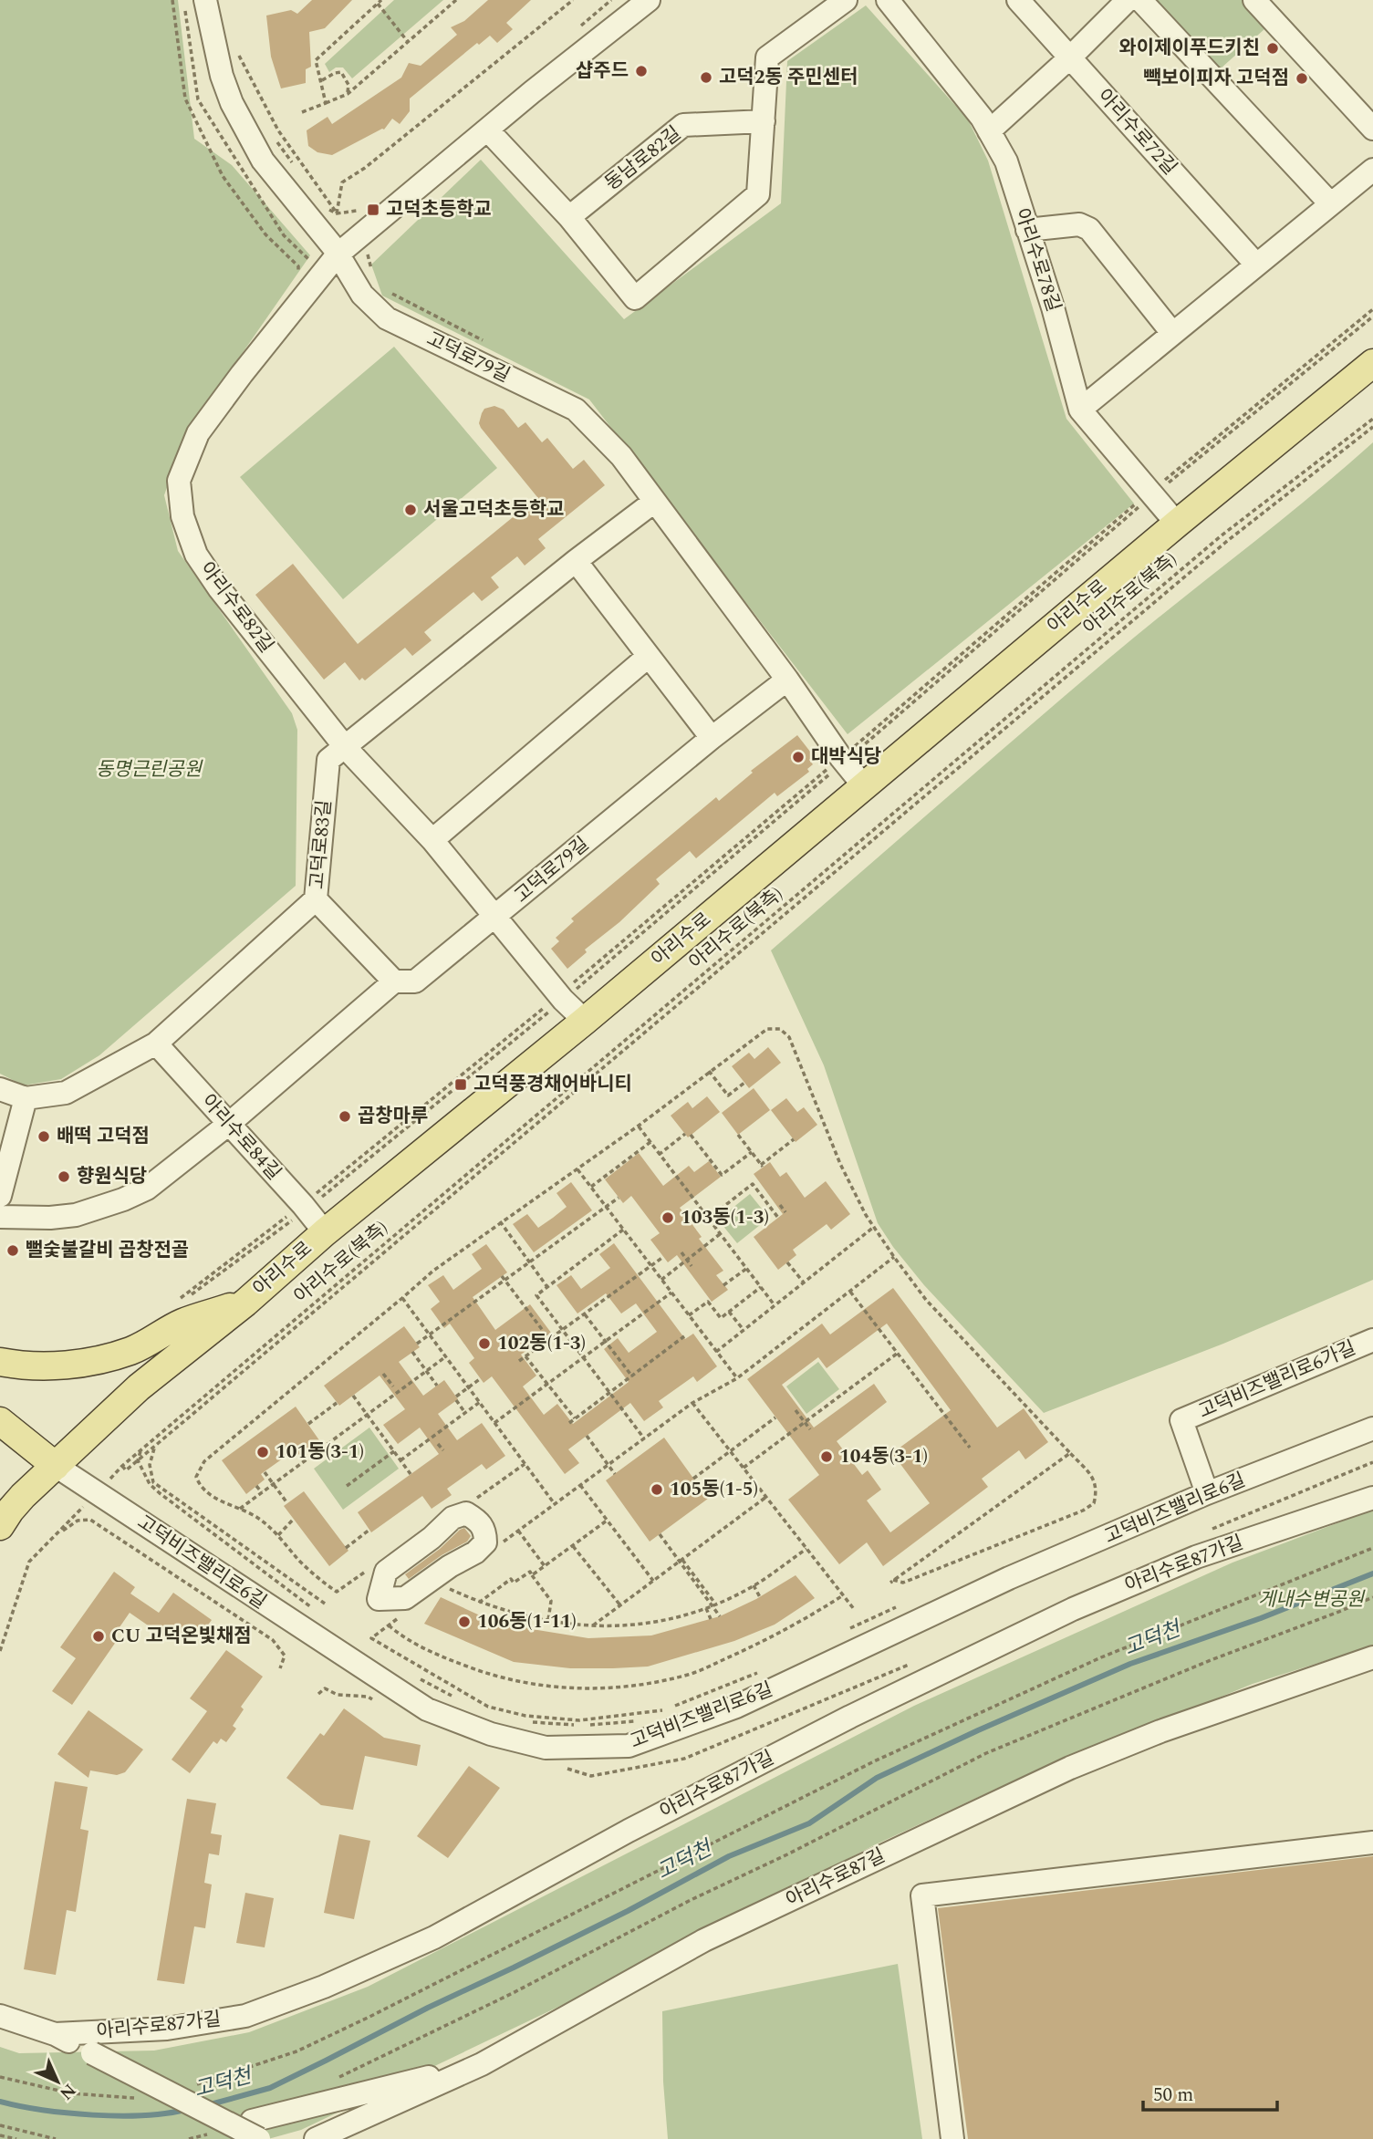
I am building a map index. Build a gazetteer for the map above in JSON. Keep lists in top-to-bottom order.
{
  "streets": {
    "main road": ["아리수로"],
    "street": [
      "아리수로72길",
      "동남로82길",
      "아리수로78길",
      "고덕로79길",
      "아리수로82길",
      "고덕로83길",
      "아리수로84길",
      "고덕비즈밸리로6가길",
      "고덕비즈밸리로6길",
      "아리수로87가길",
      "아리수로87길"
    ],
    "path": ["아리수로(북측)"]
  },
  "crossings": [
    ["아리수로78길", "아리수로"],
    ["고덕로79길", "아리수로"],
    ["고덕로79길", "아리수로82길"],
    ["고덕로79길", "고덕로83길"],
    ["아리수로", "아리수로82길"],
    ["아리수로", "아리수로84길"],
    ["아리수로", "고덕비즈밸리로6길"],
    ["아리수로82길", "고덕로83길"],
    ["고덕로83길", "아리수로84길"],
    ["고덕비즈밸리로6가길", "고덕비즈밸리로6길"]
  ],
  "water": ["고덕천"],
  "parks": ["동명근린공원", "게내수변공원"],
  "places": {
    "other": [
      "와이제이푸드키친",
      "샵주드",
      "고덕2동 주민센터",
      "빽보이피자 고덕점",
      "서울고덕초등학교",
      "대박식당",
      "곱창마루",
      "배떡 고덕점",
      "향원식당",
      "103동(1-3)",
      "뻘숯불갈비 곱창전골",
      "102동(1-3)",
      "101동(3-1)",
      "104동(3-1)",
      "105동(1-5)",
      "106동(1-11)",
      "CU 고덕온빛채점"
    ],
    "transit": ["고덕초등학교", "고덕풍경채어바니티"]
  },
  "scale_bar": "50 m",
  "north": "bottom right"
}
